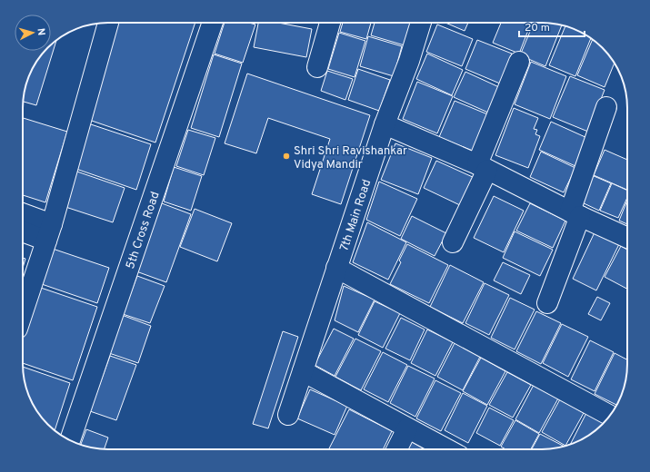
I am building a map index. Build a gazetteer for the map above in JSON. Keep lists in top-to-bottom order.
{
  "streets": {
    "street": ["7th Main Road", "5th Cross Road"]
  },
  "places": ["Shri Shri Ravishankar Vidya Mandir"],
  "scale_bar": "20 m",
  "north": "right"
}
